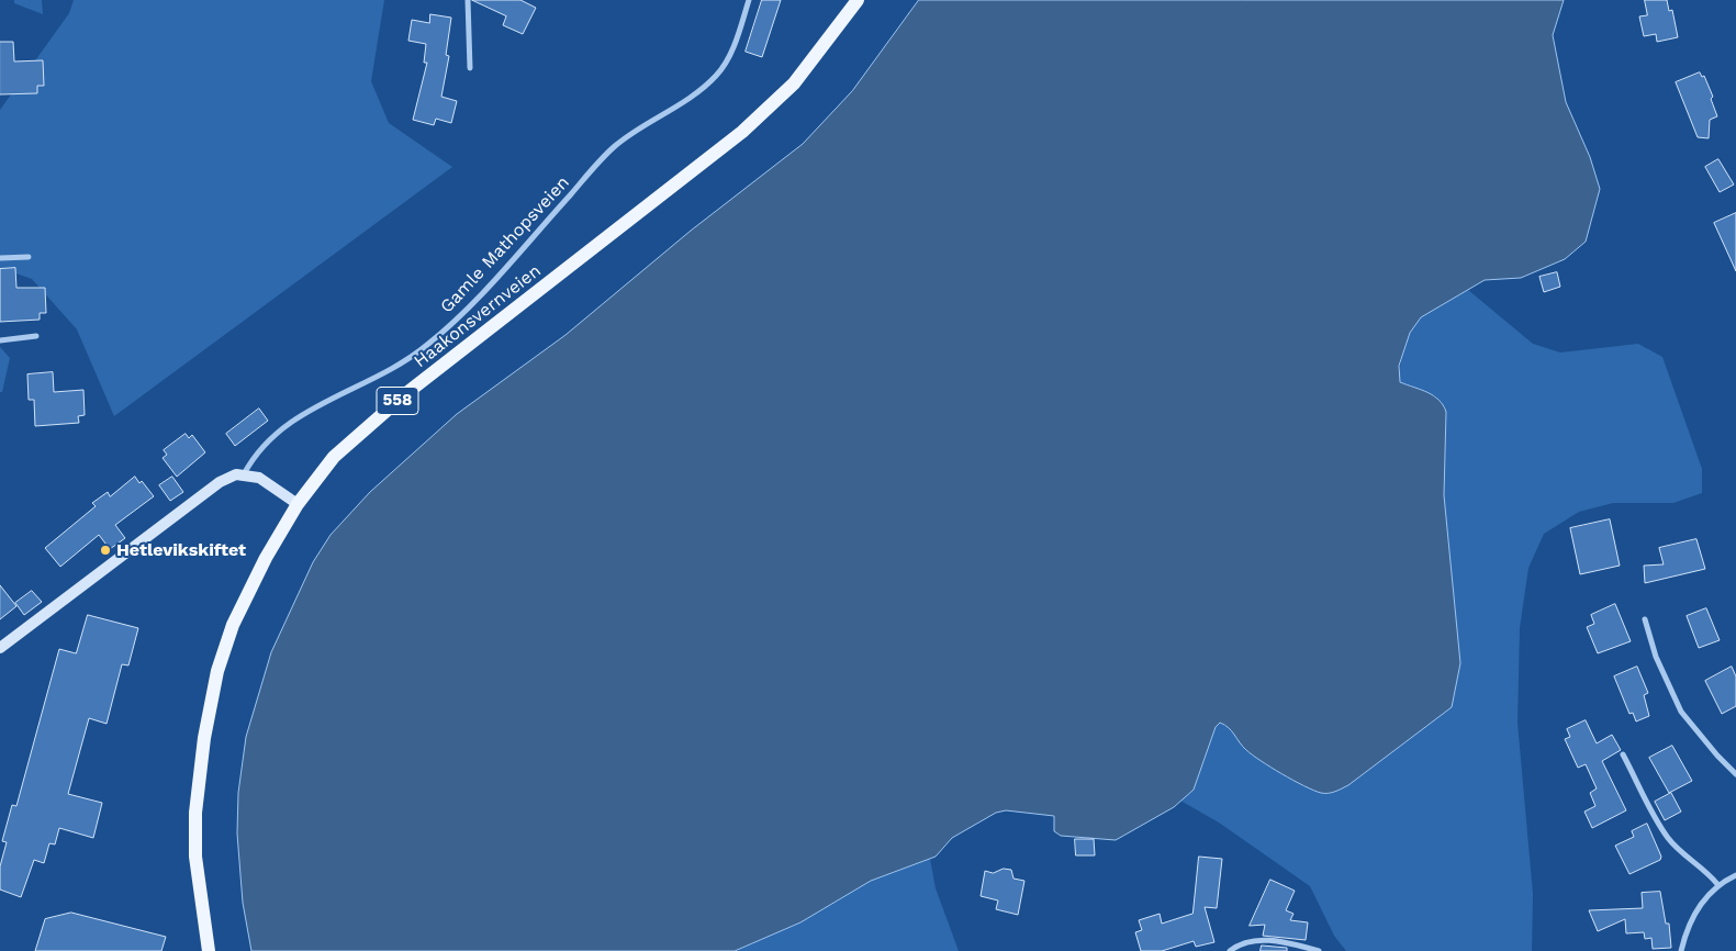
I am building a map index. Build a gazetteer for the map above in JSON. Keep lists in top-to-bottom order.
{
  "streets": {
    "main road": ["Haakonsvernveien", "558"],
    "street": ["Gamle Mathopsveien"]
  },
  "places": ["Hetlevikskiftet"]
}
